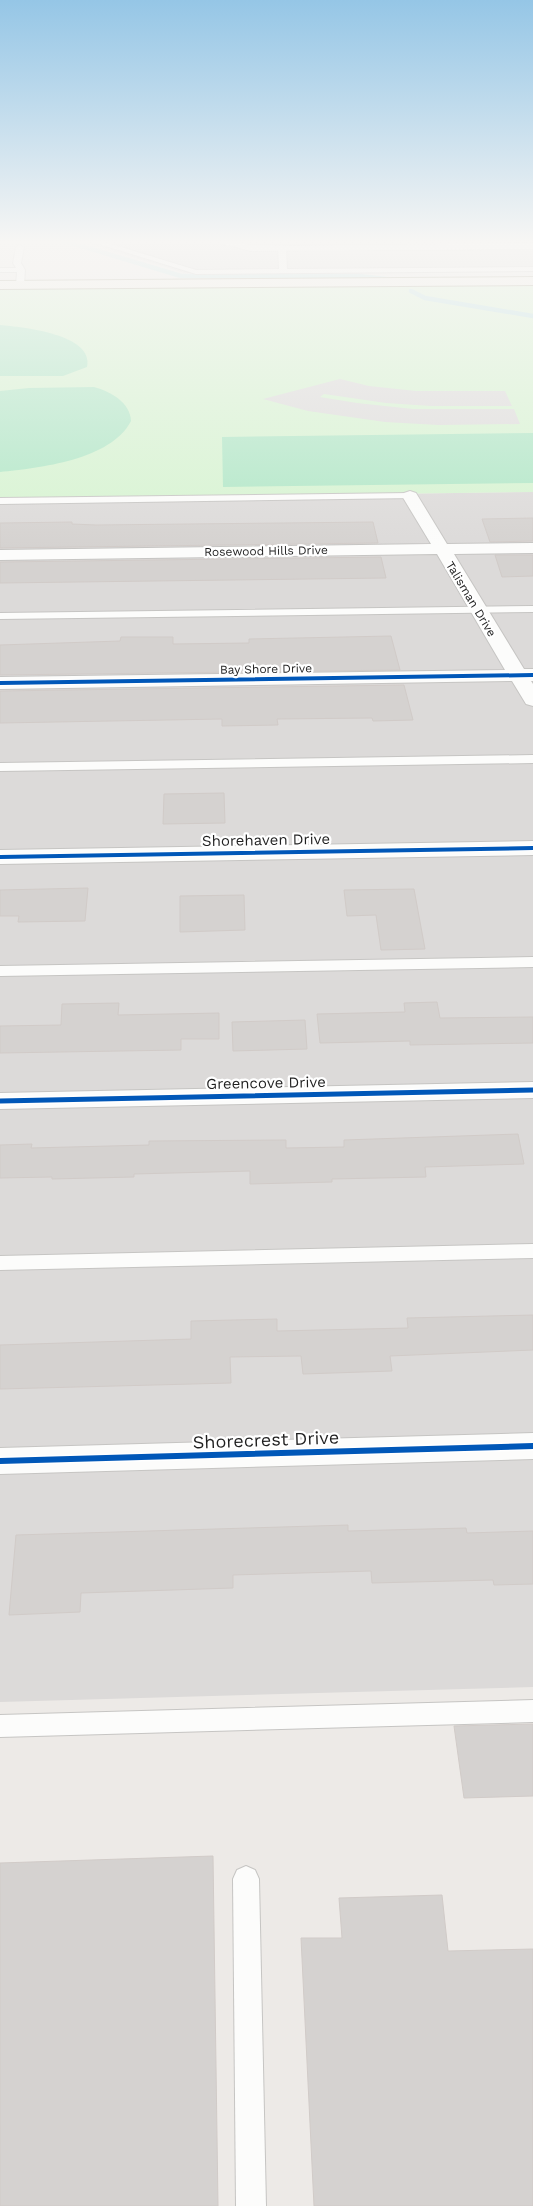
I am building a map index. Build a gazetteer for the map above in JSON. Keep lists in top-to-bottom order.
{
  "streets": {
    "street": [
      "Rosewood Hills Drive",
      "Talisman Drive",
      "Bay Shore Drive",
      "Shorehaven Drive",
      "Greencove Drive",
      "Shorecrest Drive"
    ]
  },
  "crossings": [
    ["Rosewood Hills Drive", "Talisman Drive"],
    ["Talisman Drive", "Bay Shore Drive"]
  ]
}
